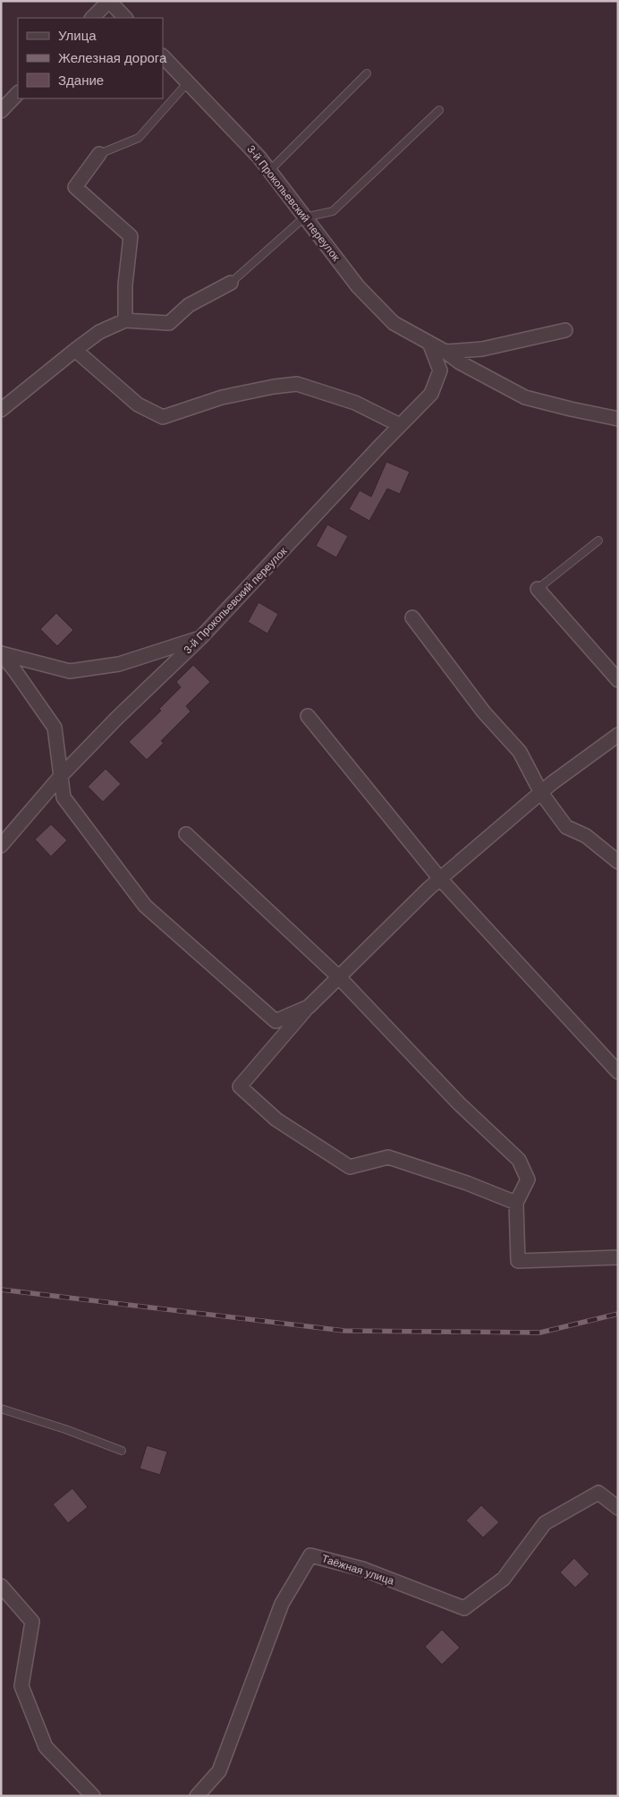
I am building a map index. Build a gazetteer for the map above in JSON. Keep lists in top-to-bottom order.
{
  "streets": {
    "street": ["3-й Прокопьевский переулок", "Таёжная улица"]
  },
  "legend": ["Улица", "Железная дорога", "Здание"]
}
